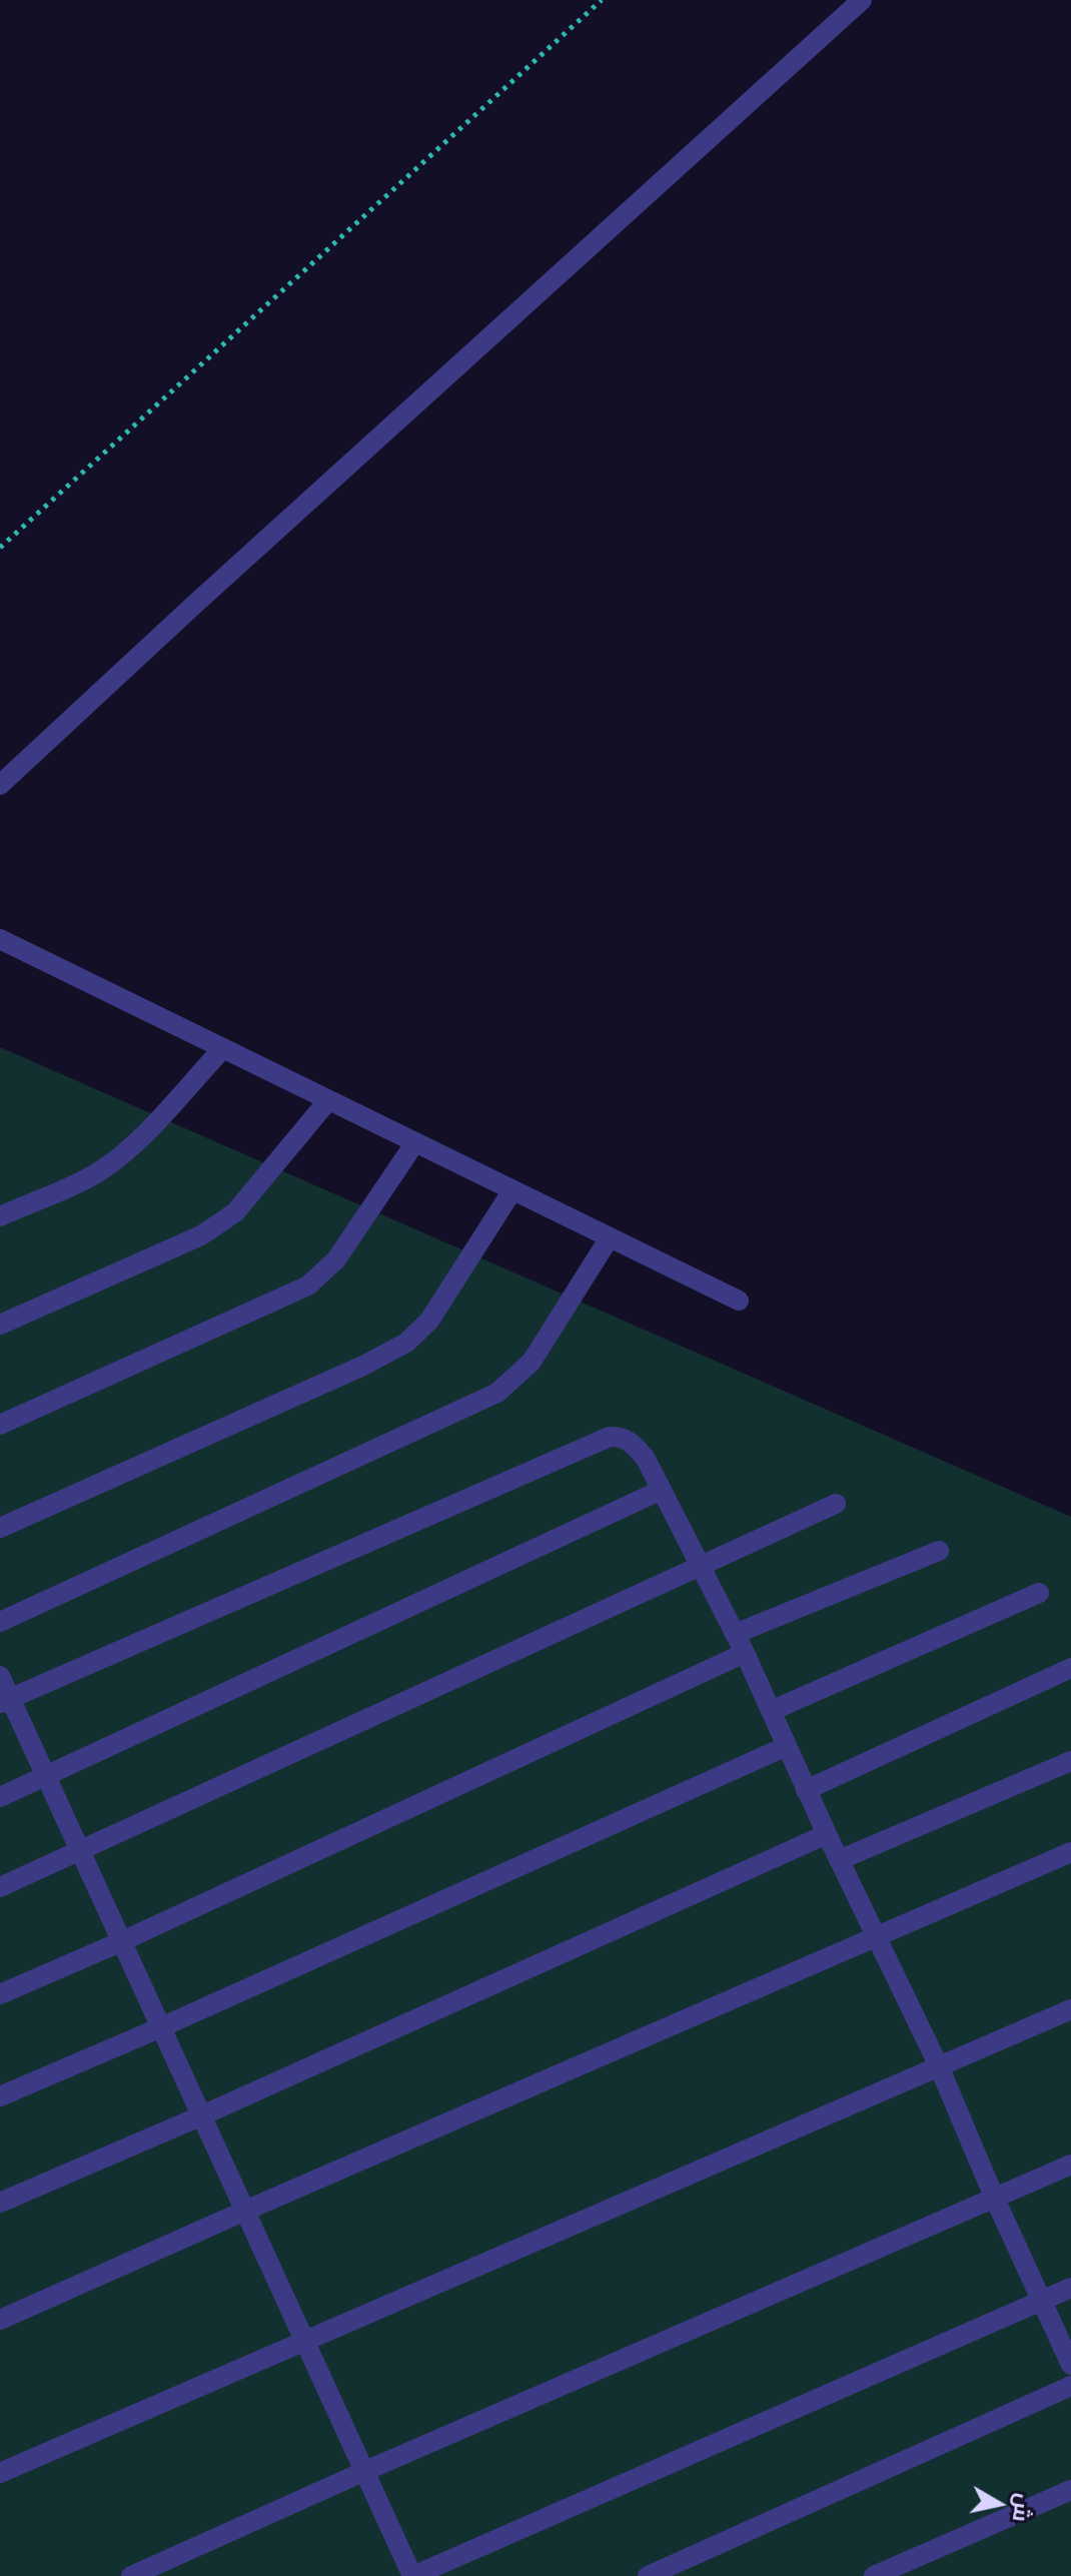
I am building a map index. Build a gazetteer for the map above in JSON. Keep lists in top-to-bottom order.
{
  "north": "right"
}
